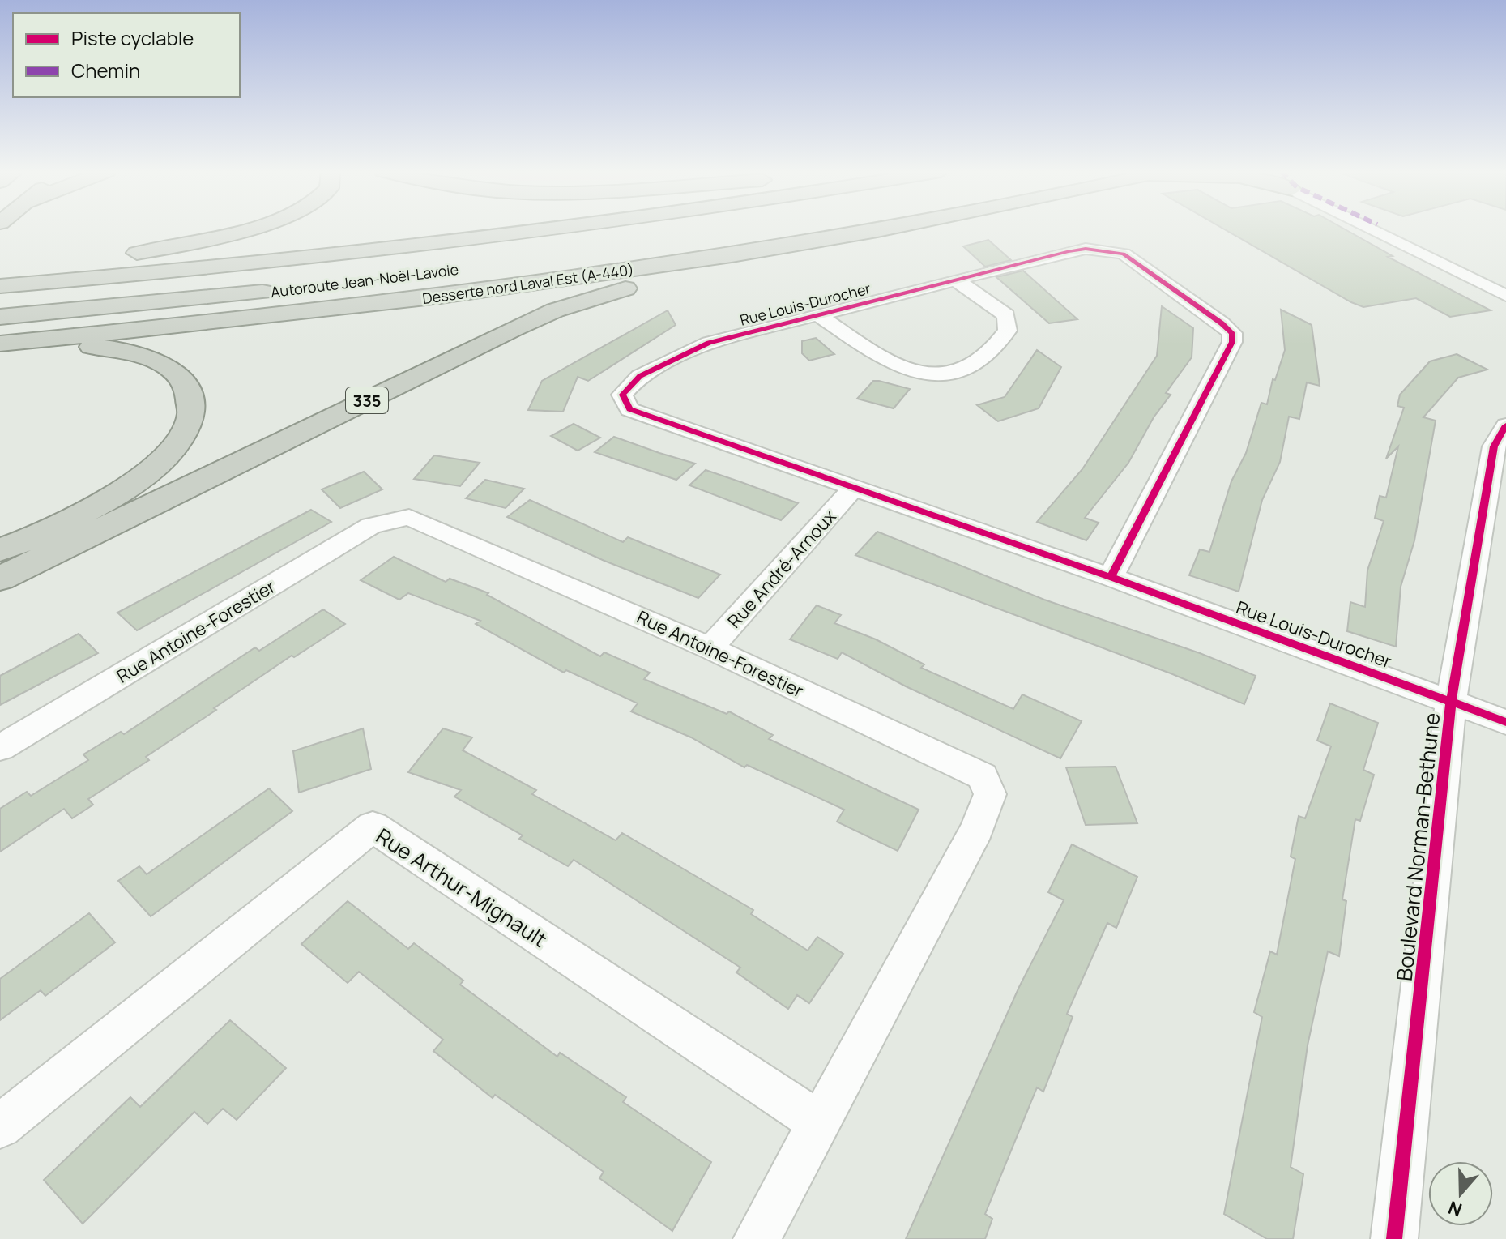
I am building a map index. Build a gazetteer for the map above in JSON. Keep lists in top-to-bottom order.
{
  "streets": {
    "highway": ["Autoroute Jean-Noël-Lavoie", "Desserte nord Laval Est (A-440)", "335"],
    "street": [
      "Rue Louis-Durocher",
      "Rue André-Arnoux",
      "Rue Antoine-Forestier",
      "Boulevard Norman-Bethune",
      "Rue Arthur-Mignault"
    ]
  },
  "crossings": [
    ["Desserte nord Laval Est (A-440)", "335"],
    ["Rue Louis-Durocher", "Rue André-Arnoux"],
    ["Rue Louis-Durocher", "Boulevard Norman-Bethune"],
    ["Rue André-Arnoux", "Rue Antoine-Forestier"],
    ["Rue Antoine-Forestier", "Rue Arthur-Mignault"]
  ],
  "legend": ["Piste cyclable", "Chemin"],
  "north": "bottom"
}
